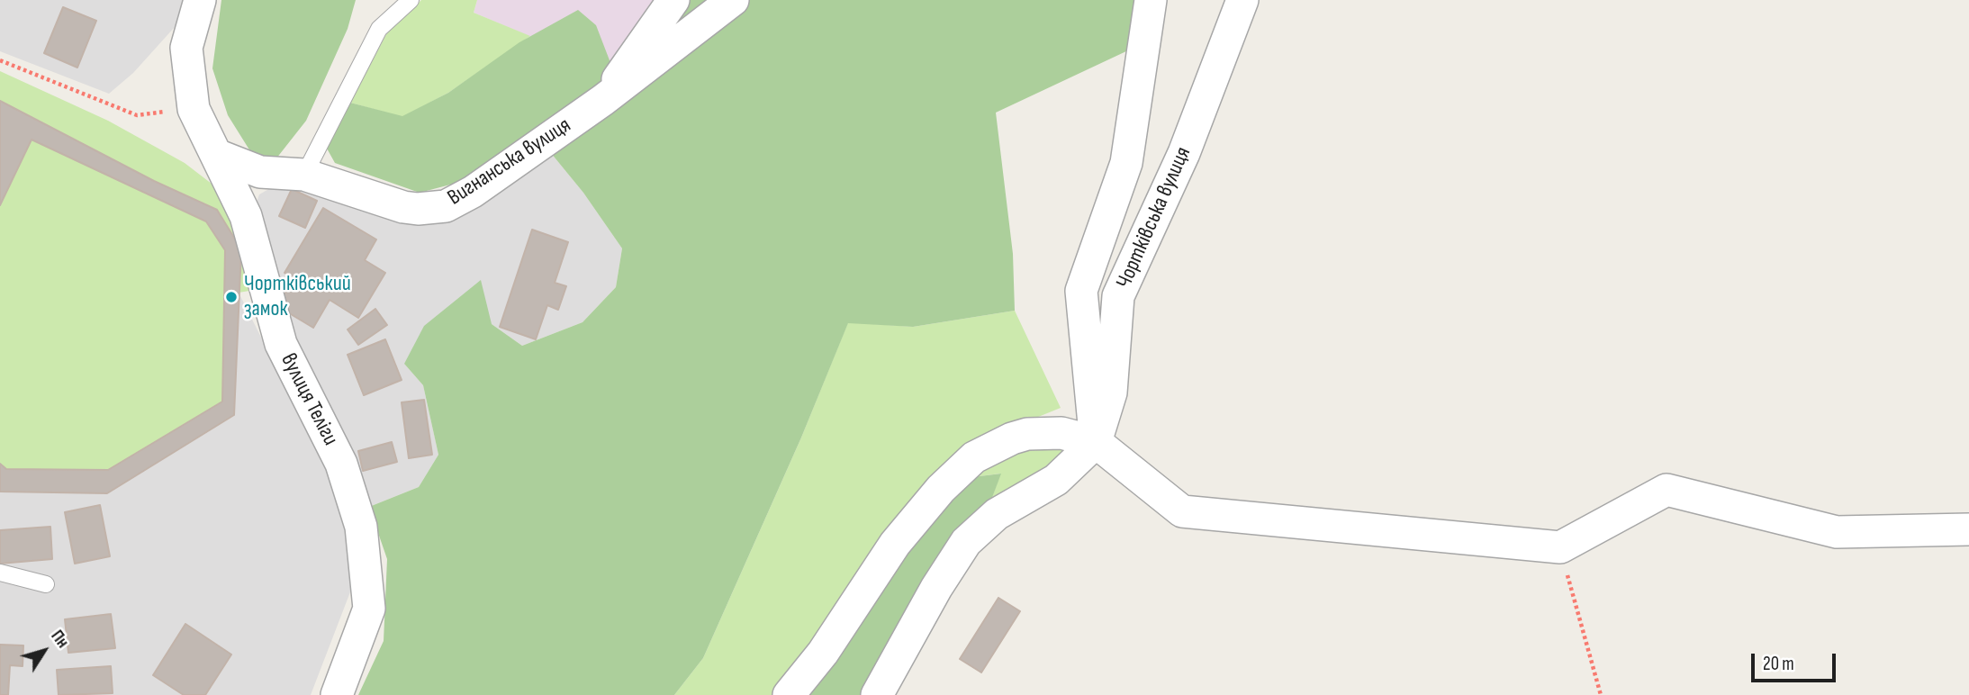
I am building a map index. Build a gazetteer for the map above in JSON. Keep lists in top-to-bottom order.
{
  "streets": {
    "street": ["Вигнанська вулиця", "Чортківська вулиця", "вулиця Теліги"]
  },
  "crossings": [
    ["Вигнанська вулиця", "вулиця Теліги"]
  ],
  "places": ["Чортківський замок"],
  "scale_bar": "20 m",
  "north": "top right"
}
